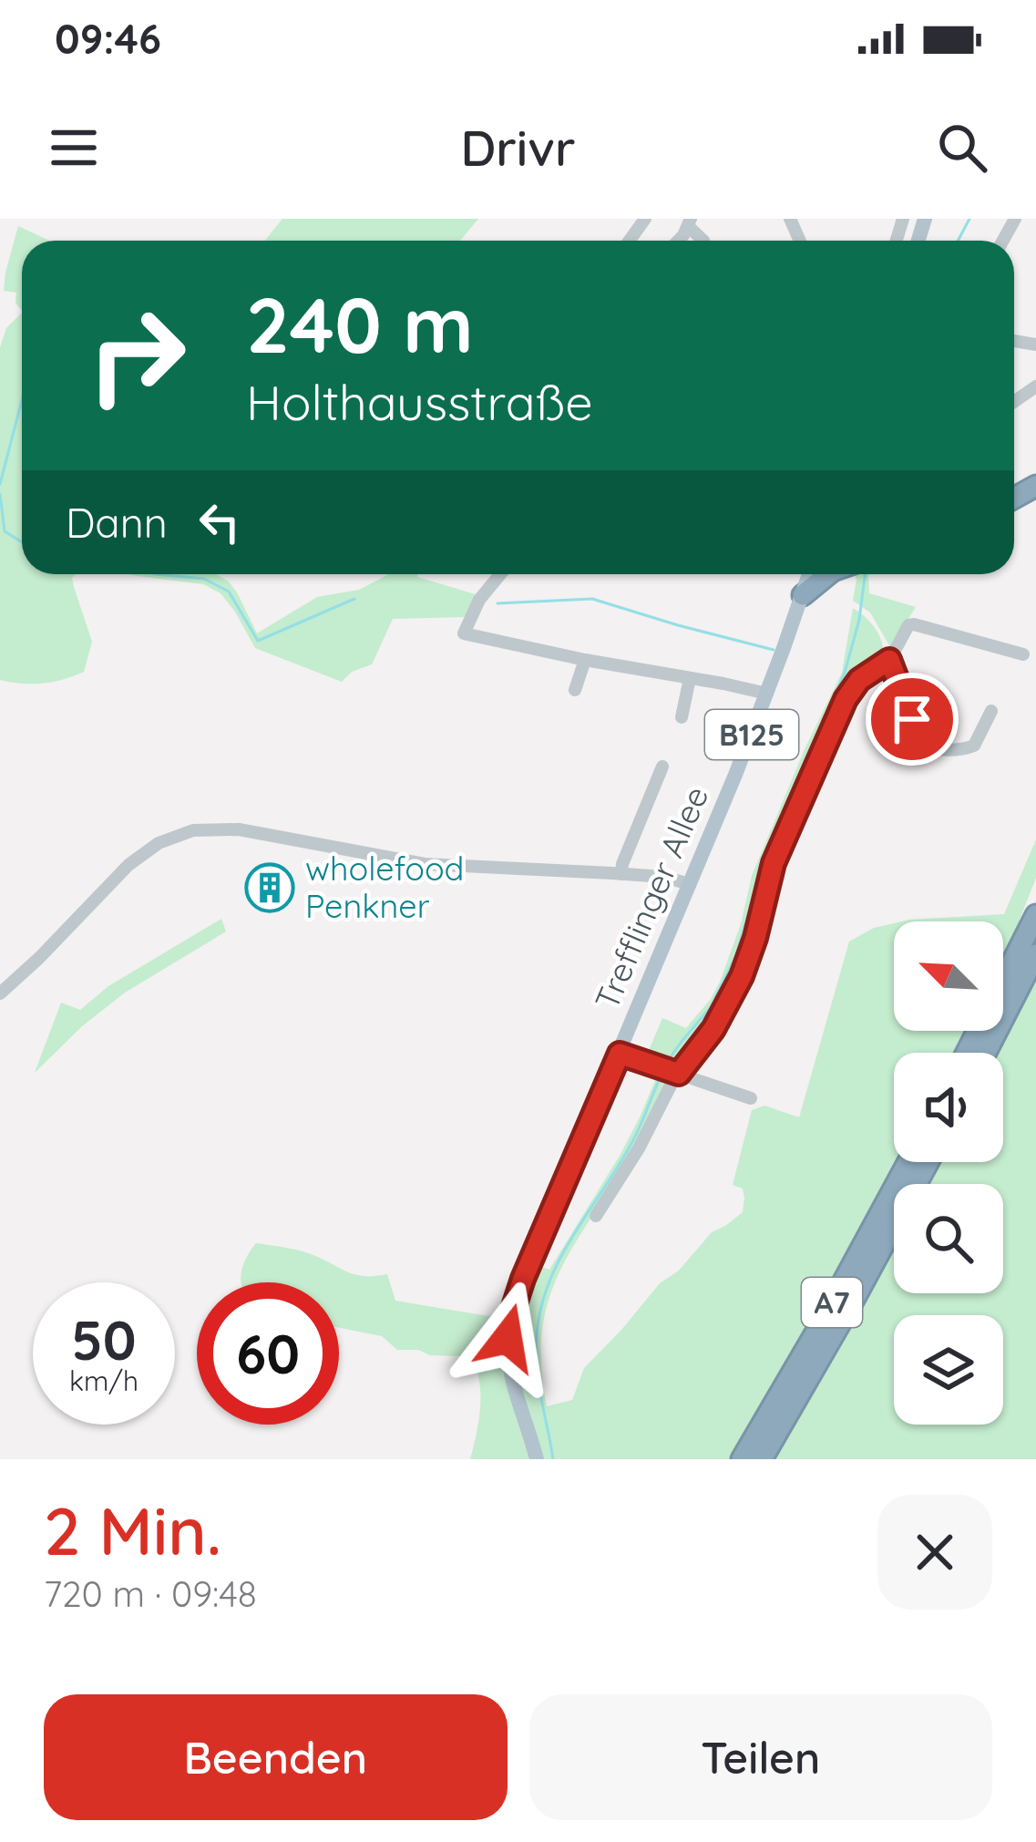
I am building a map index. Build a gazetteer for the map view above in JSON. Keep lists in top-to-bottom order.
{
  "streets": {
    "highway": ["A7"],
    "main road": ["B125", "Trefflinger Allee"]
  },
  "places": {
    "building": ["wholefood Penkner"]
  },
  "north": "top left",
  "page": {
    "status": "09:46",
    "header": "Drivr",
    "turn": ["240 m", "Holthausstraße"],
    "then": "Dann",
    "speed": "50 km/h",
    "limit": "60",
    "heading": ["2 Min.", "720 m · 09:48"],
    "buttons": ["Beenden", "Teilen"]
  }
}
